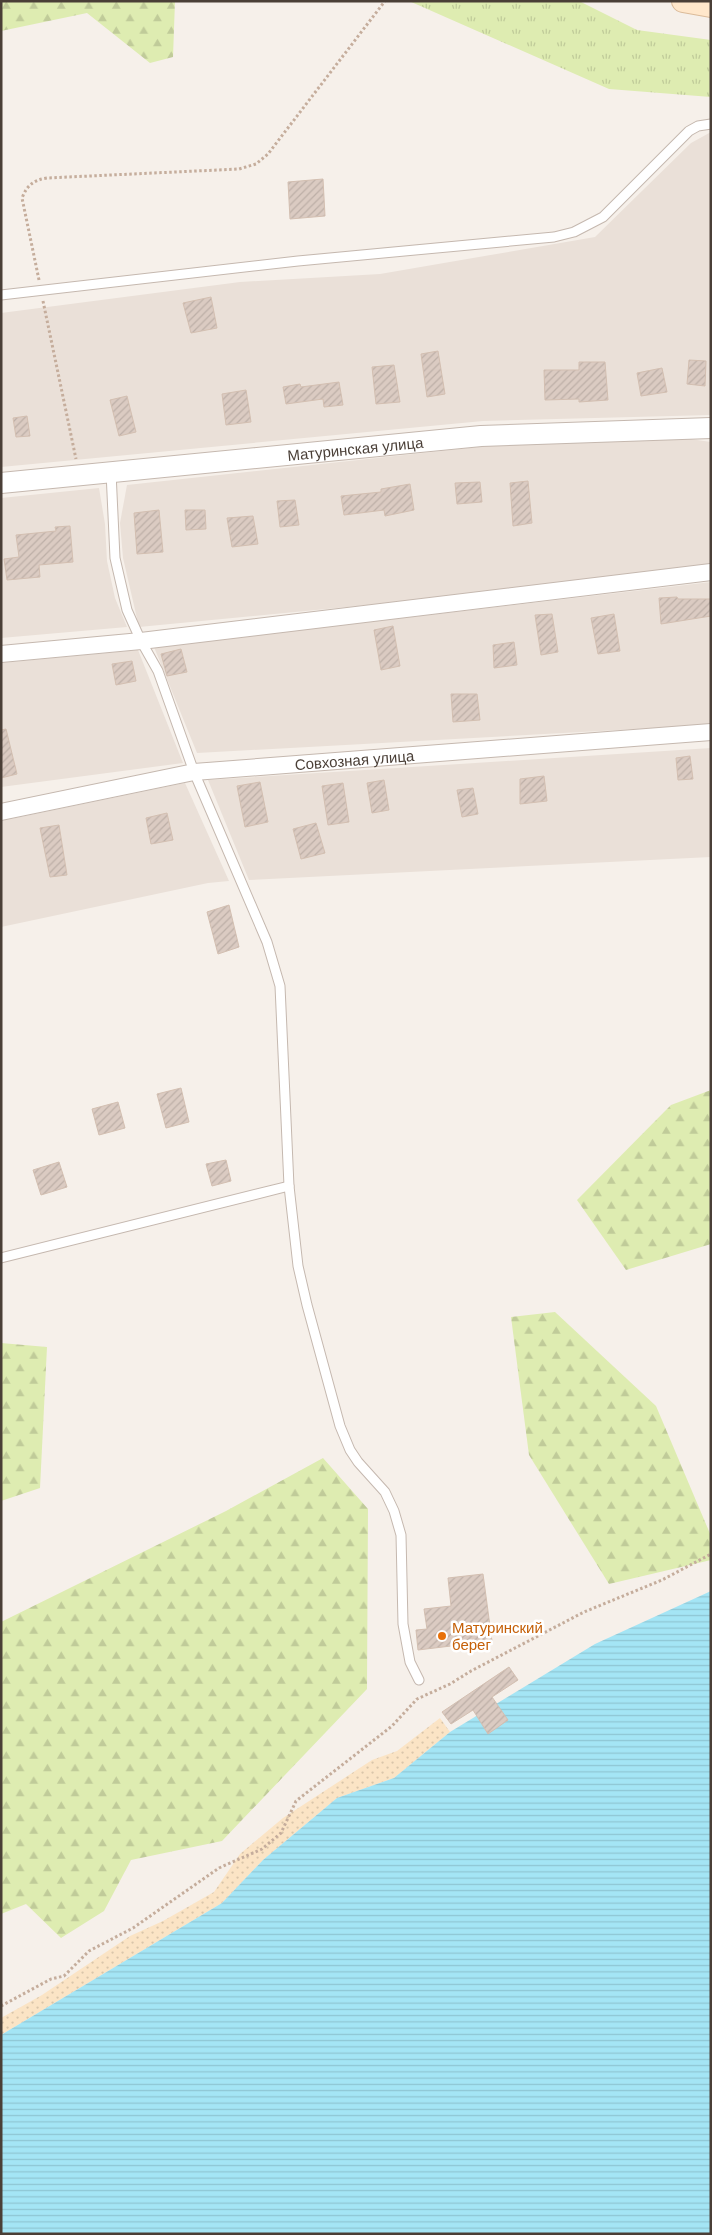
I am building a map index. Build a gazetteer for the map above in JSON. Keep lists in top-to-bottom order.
{
  "streets": {
    "street": ["Матуринская улица", "Совхозная улица"]
  },
  "places": ["Матуринский берег"]
}
